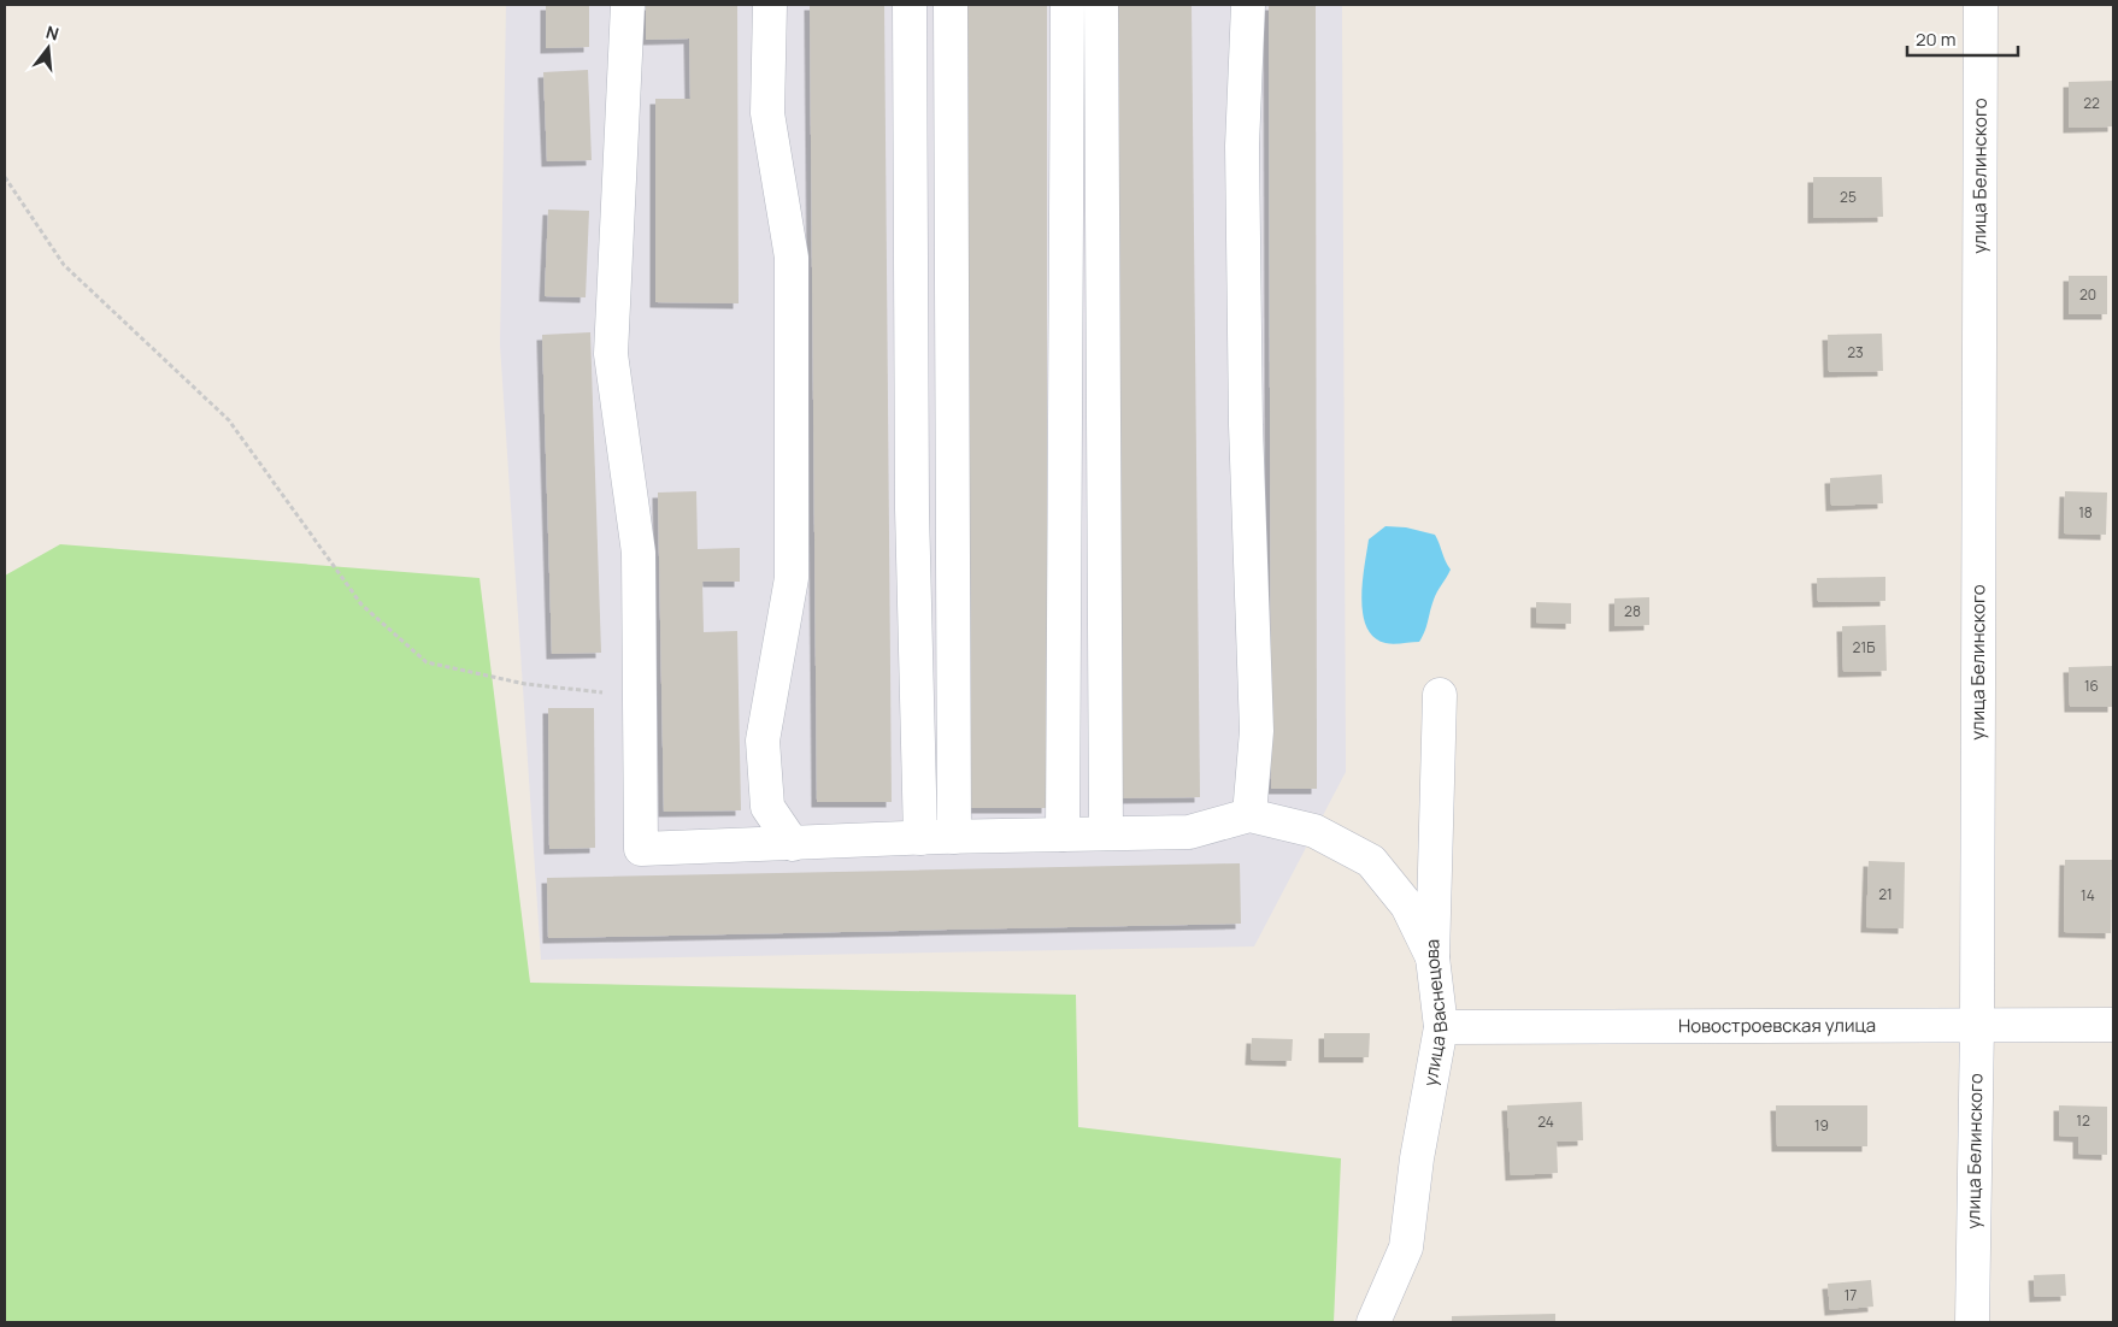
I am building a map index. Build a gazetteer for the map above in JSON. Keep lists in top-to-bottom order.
{
  "streets": {
    "street": ["улица Белинского", "улица Васнецова", "Новостроевская улица"]
  },
  "crossings": [
    ["улица Белинского", "Новостроевская улица"],
    ["улица Васнецова", "Новостроевская улица"]
  ],
  "house_numbers": [
    "22",
    "25",
    "20",
    "23",
    "18",
    "28",
    "21Б",
    "16",
    "21",
    "14",
    "12",
    "24",
    "19",
    "17"
  ],
  "scale_bar": "20 m",
  "north": "top"
}
